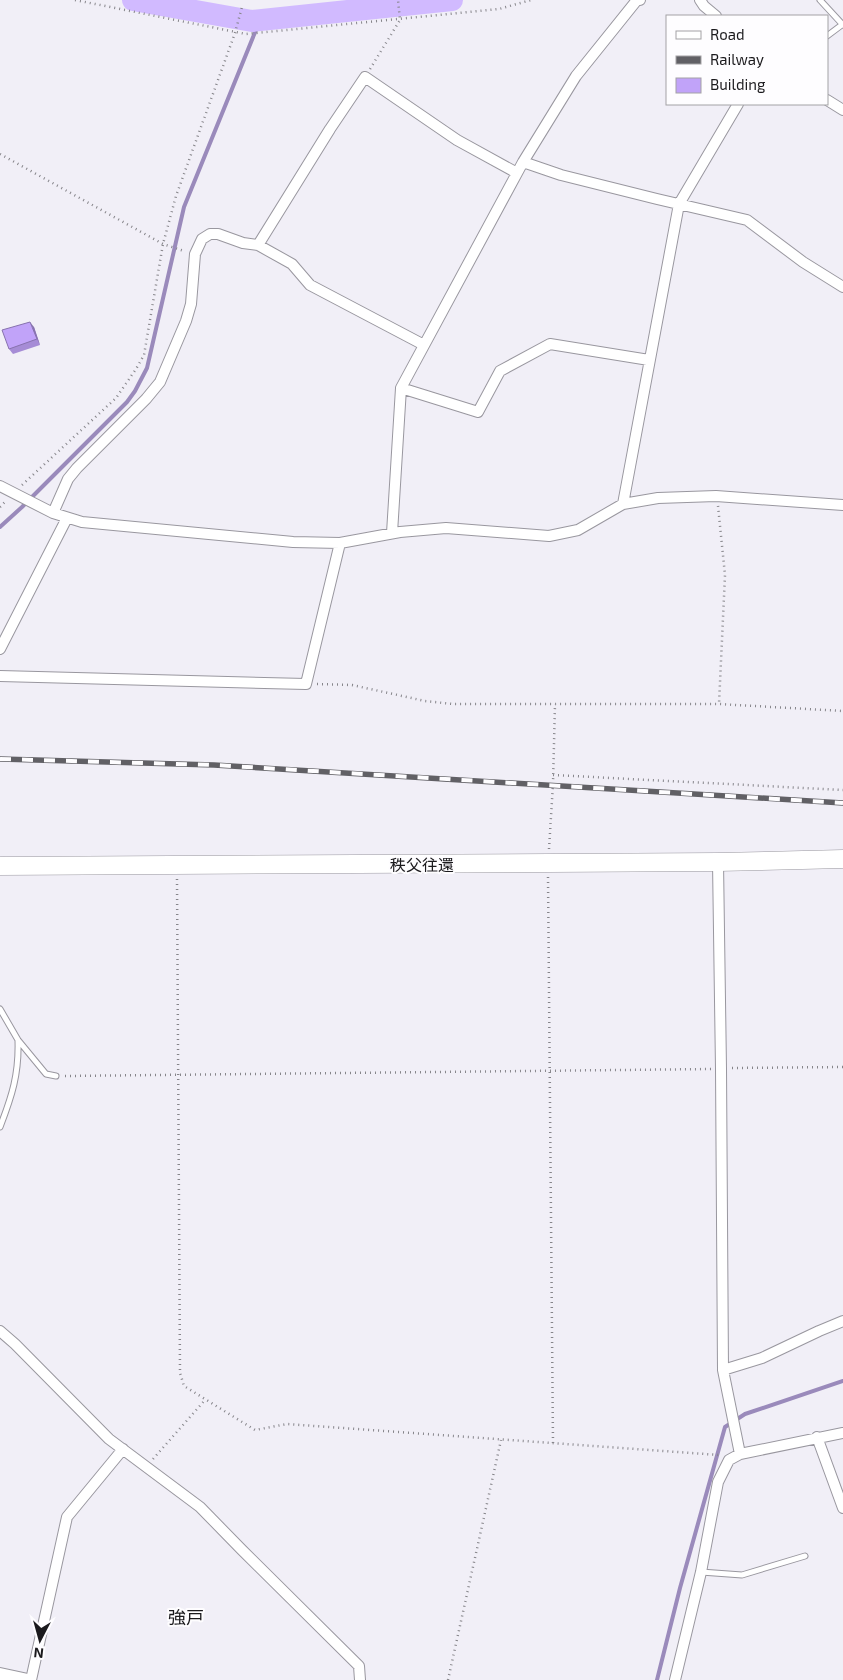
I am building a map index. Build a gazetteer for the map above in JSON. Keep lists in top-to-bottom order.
{
  "streets": {
    "highway": ["秩父往還"]
  },
  "districts": ["強戸"],
  "legend": ["Road", "Railway", "Building"],
  "north": "bottom"
}
